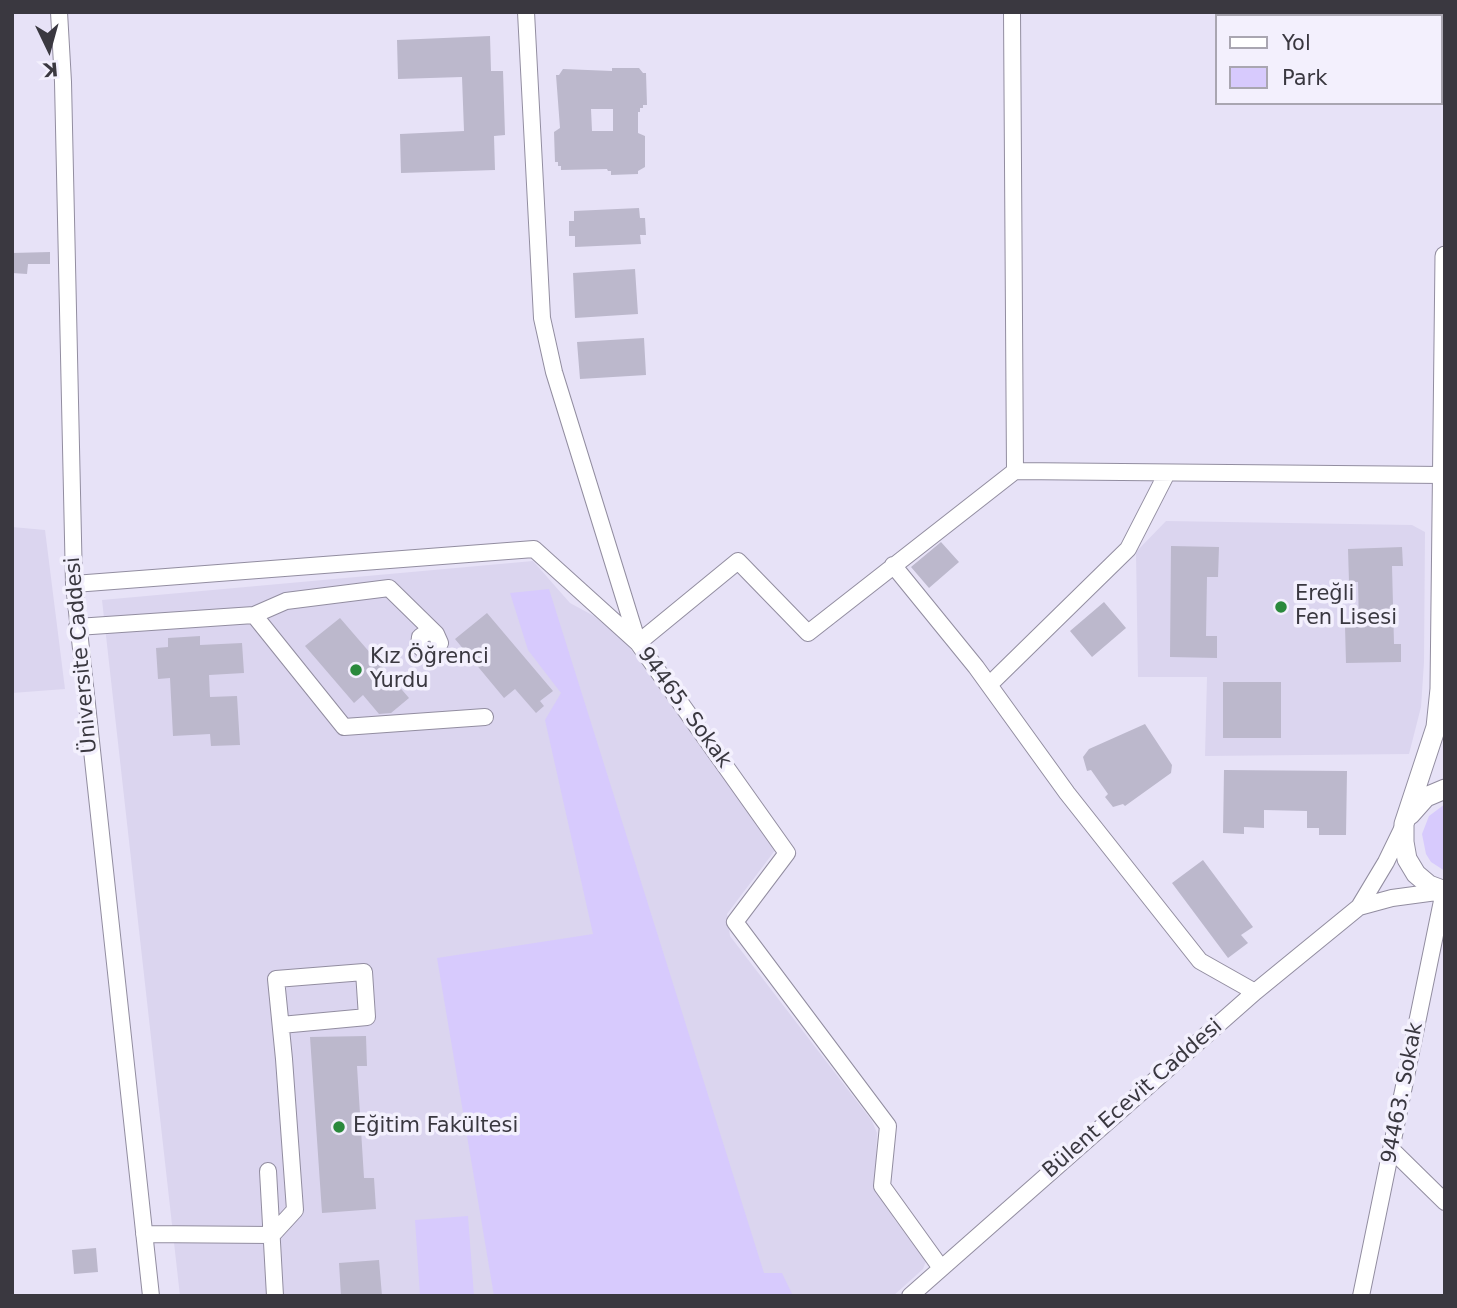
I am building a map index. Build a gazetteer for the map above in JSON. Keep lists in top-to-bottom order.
{
  "streets": {
    "street": [
      "Üniversite Caddesi",
      "94465. Sokak",
      "94463. Sokak",
      "Bülent Ecevit Caddesi"
    ]
  },
  "crossings": [
    ["Üniversite Caddesi", "94465. Sokak"],
    ["94465. Sokak", "Bülent Ecevit Caddesi"],
    ["94463. Sokak", "Bülent Ecevit Caddesi"]
  ],
  "places": ["Ereğli Fen Lisesi", "Kız Öğrenci Yurdu", "Eğitim Fakültesi"],
  "legend": ["Yol", "Park"],
  "north": "bottom"
}
